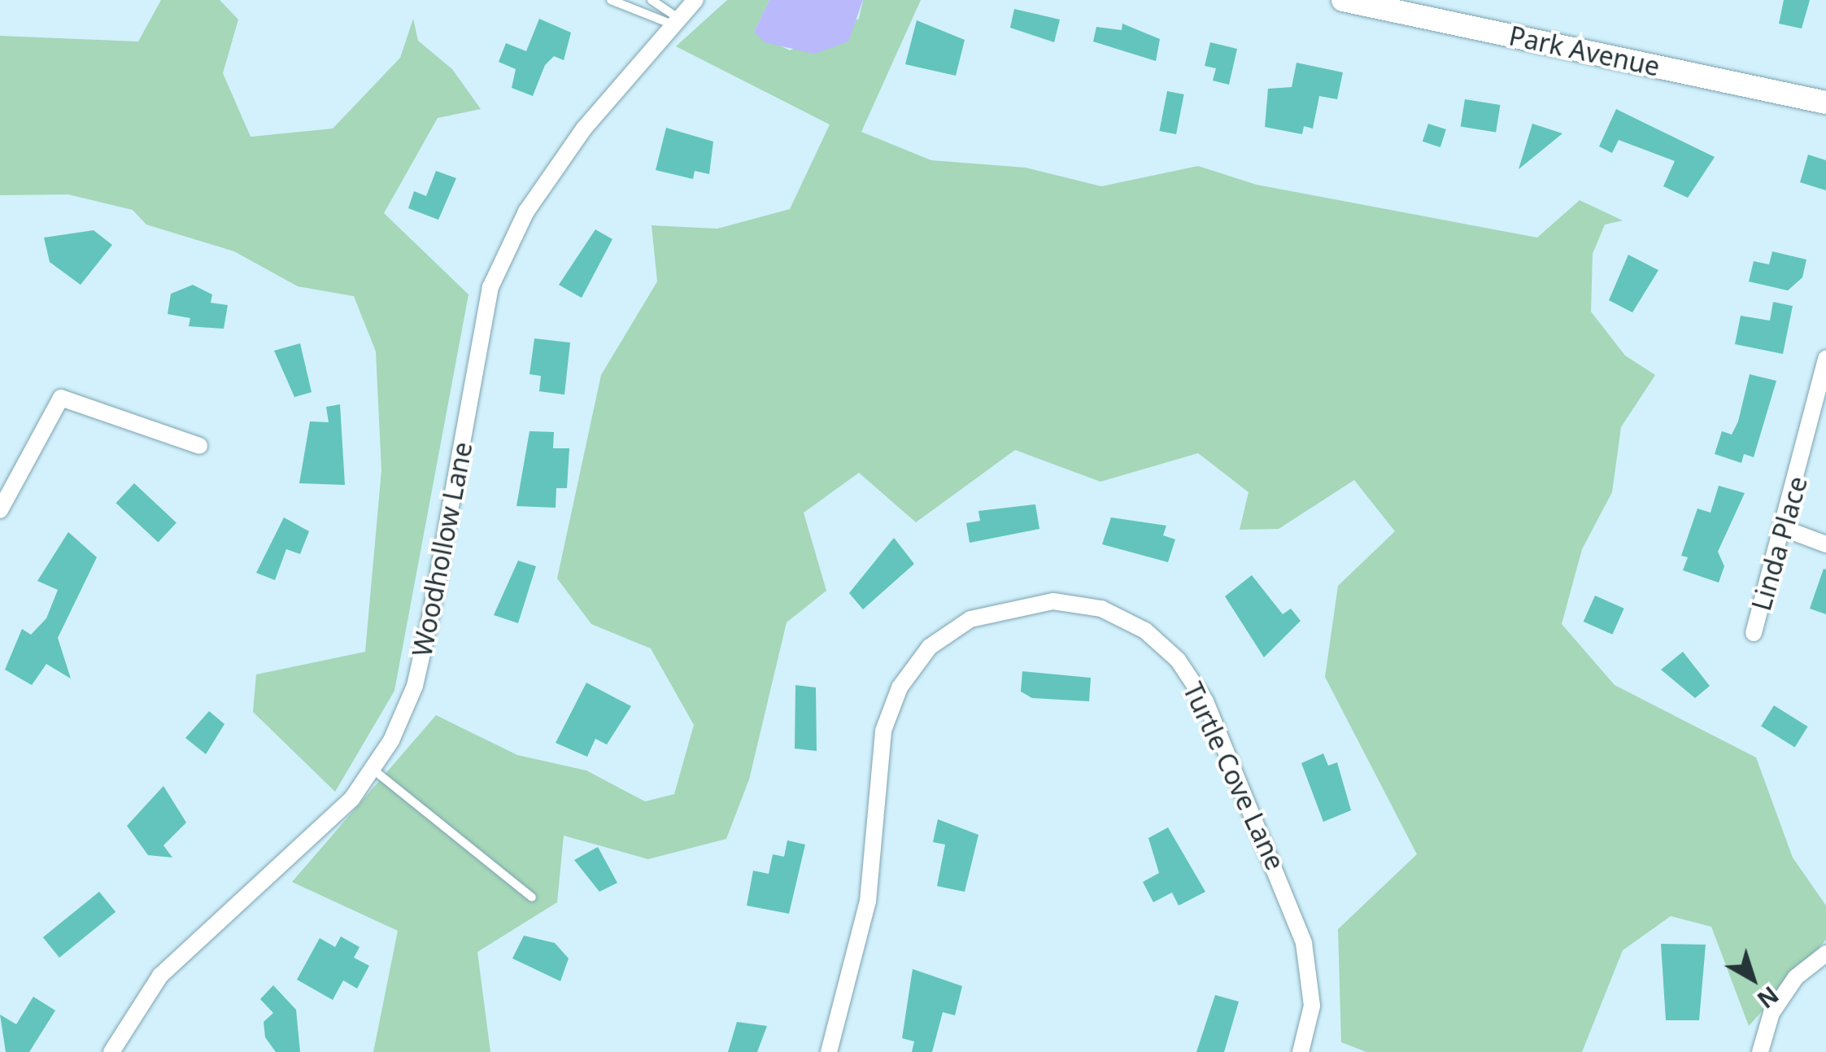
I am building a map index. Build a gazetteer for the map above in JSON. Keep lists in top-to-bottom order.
{
  "streets": {
    "main road": ["Park Avenue"],
    "street": ["Linda Place", "Woodhollow Lane", "Turtle Cove Lane"]
  },
  "north": "bottom right"
}
